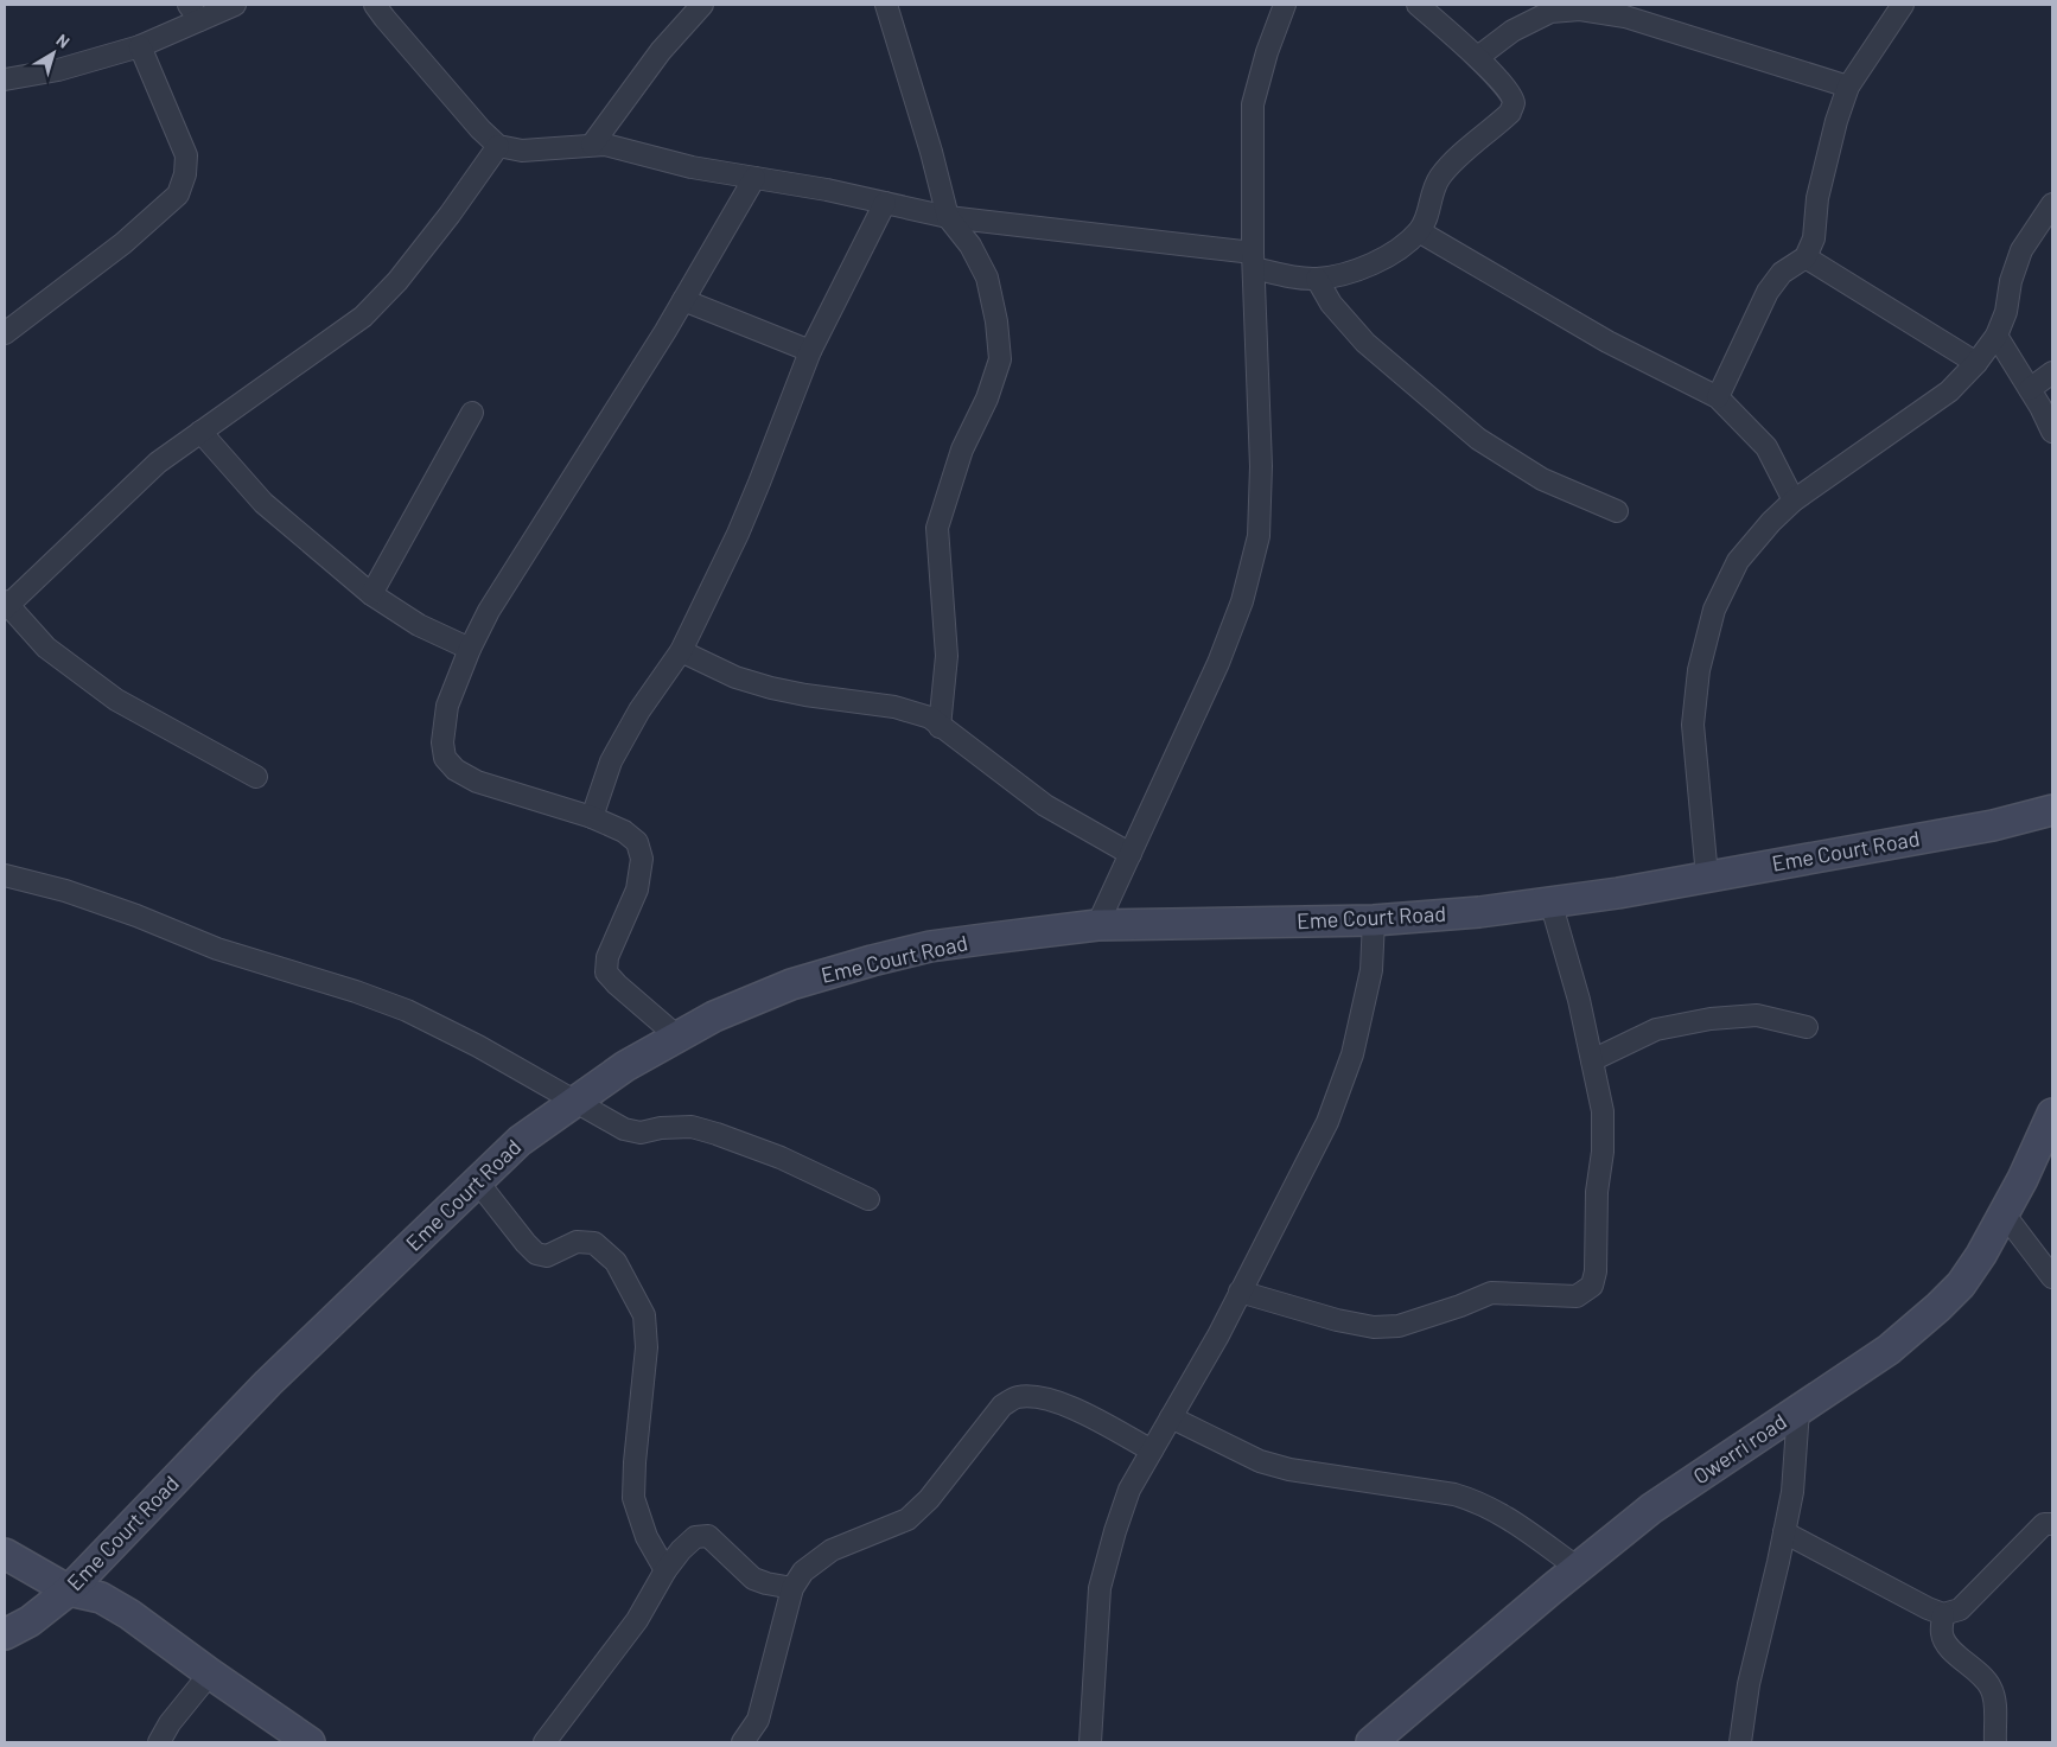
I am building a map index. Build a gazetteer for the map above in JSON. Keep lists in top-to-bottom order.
{
  "streets": {
    "street": ["Eme Court Road", "Owerri road"]
  },
  "north": "top right"
}
